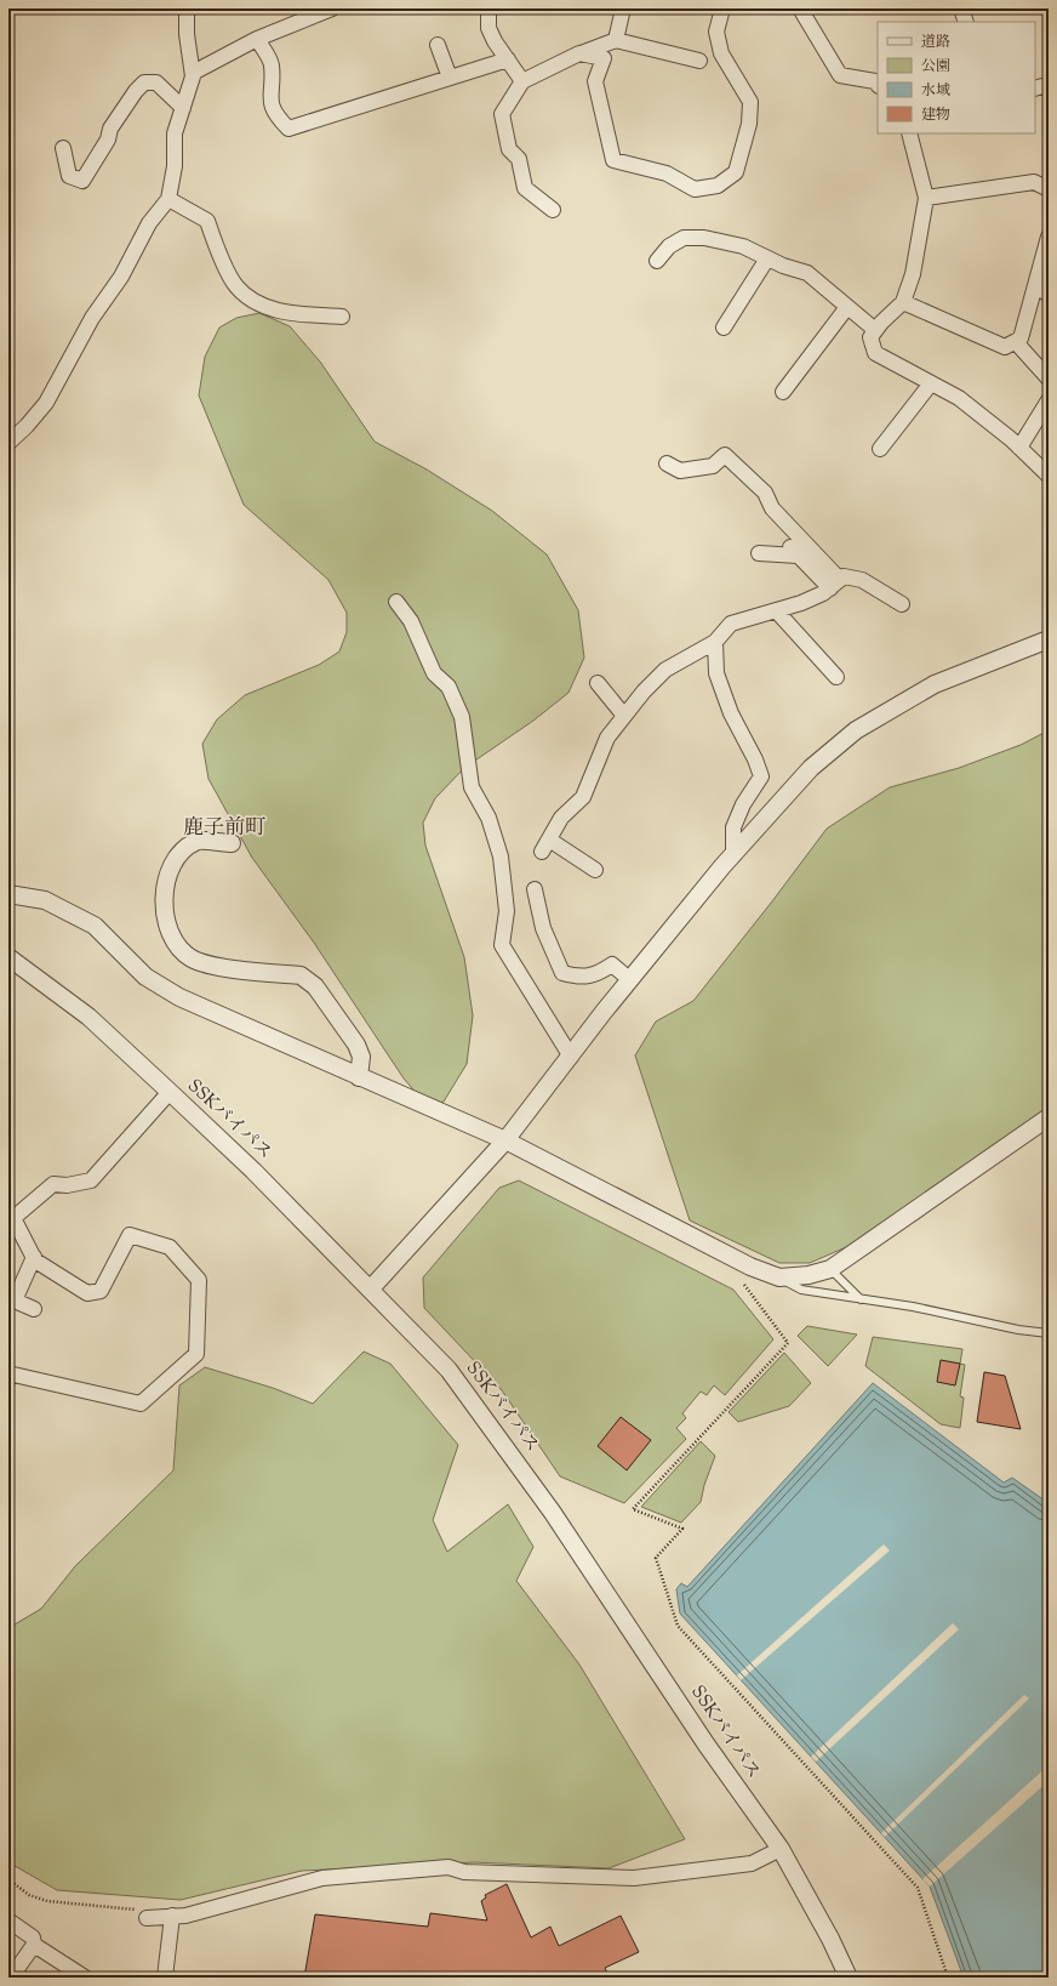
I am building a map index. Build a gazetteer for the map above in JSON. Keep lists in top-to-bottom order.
{
  "streets": {
    "street": ["SSKバイパス"]
  },
  "districts": ["鹿子前町"],
  "legend": [
    "道路",
    "公園",
    "水域",
    "建物"
  ]
}
